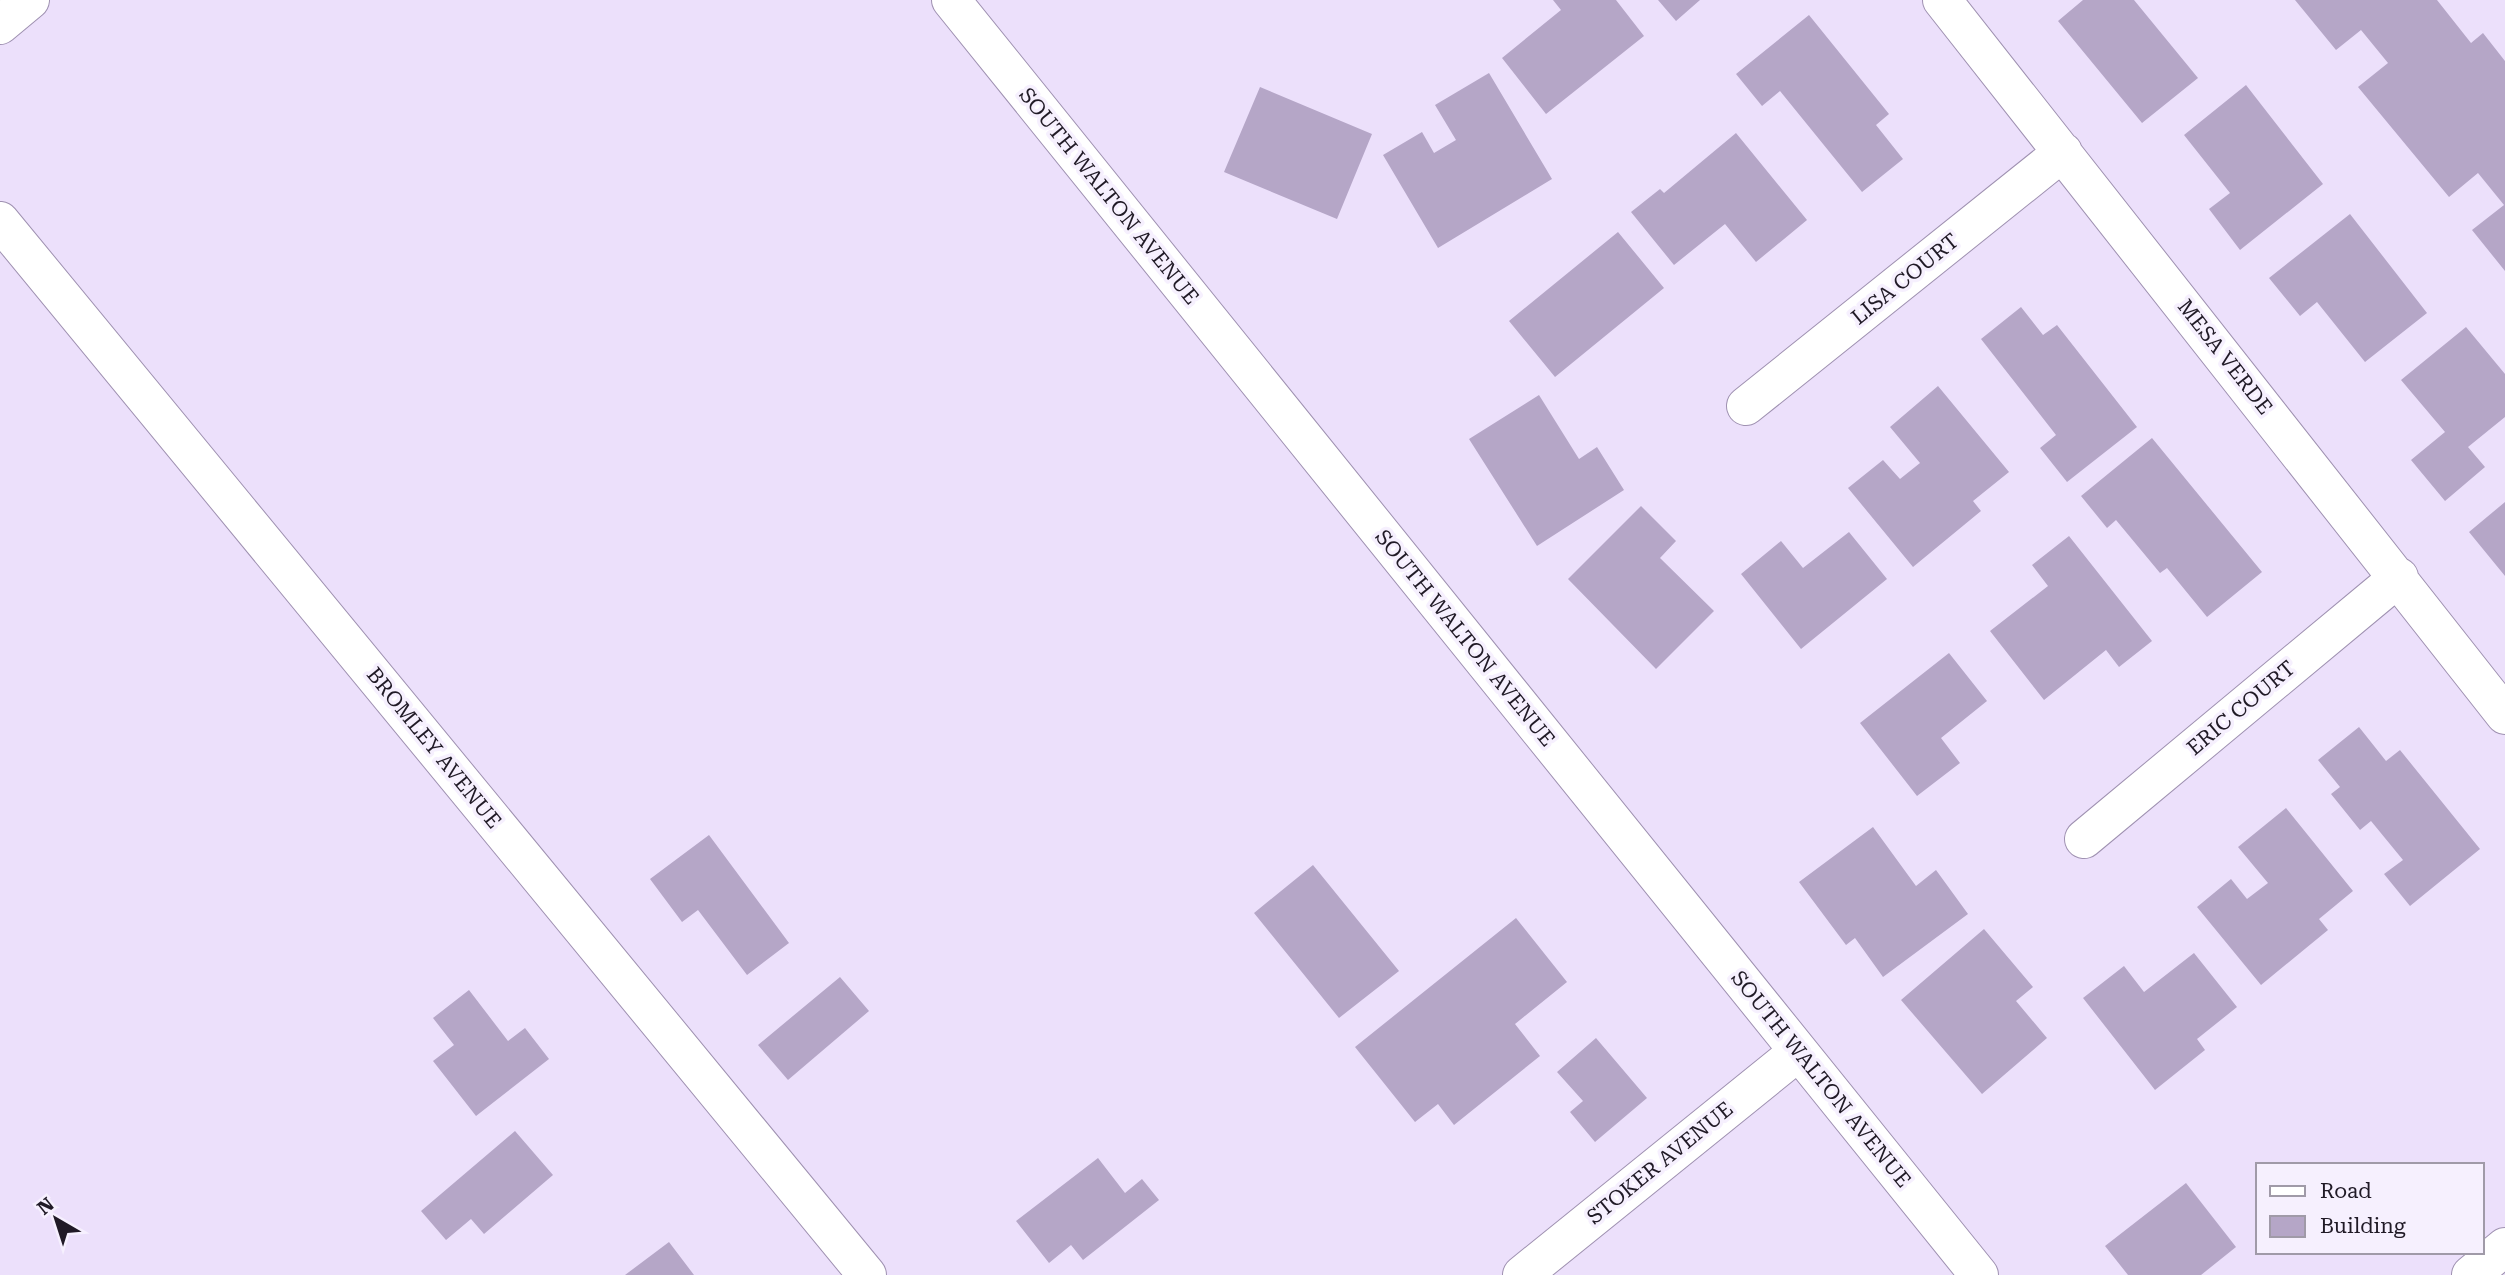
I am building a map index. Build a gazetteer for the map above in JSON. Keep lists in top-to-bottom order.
{
  "streets": {
    "street": [
      "SOUTH WALTON AVENUE",
      "LISA COURT",
      "MESA VERDE",
      "ERIC COURT",
      "BROMLEY AVENUE",
      "STOKER AVENUE"
    ]
  },
  "crossings": [
    ["SOUTH WALTON AVENUE", "STOKER AVENUE"],
    ["LISA COURT", "MESA VERDE"],
    ["MESA VERDE", "ERIC COURT"]
  ],
  "legend": ["Road", "Building"],
  "north": "top left"
}
